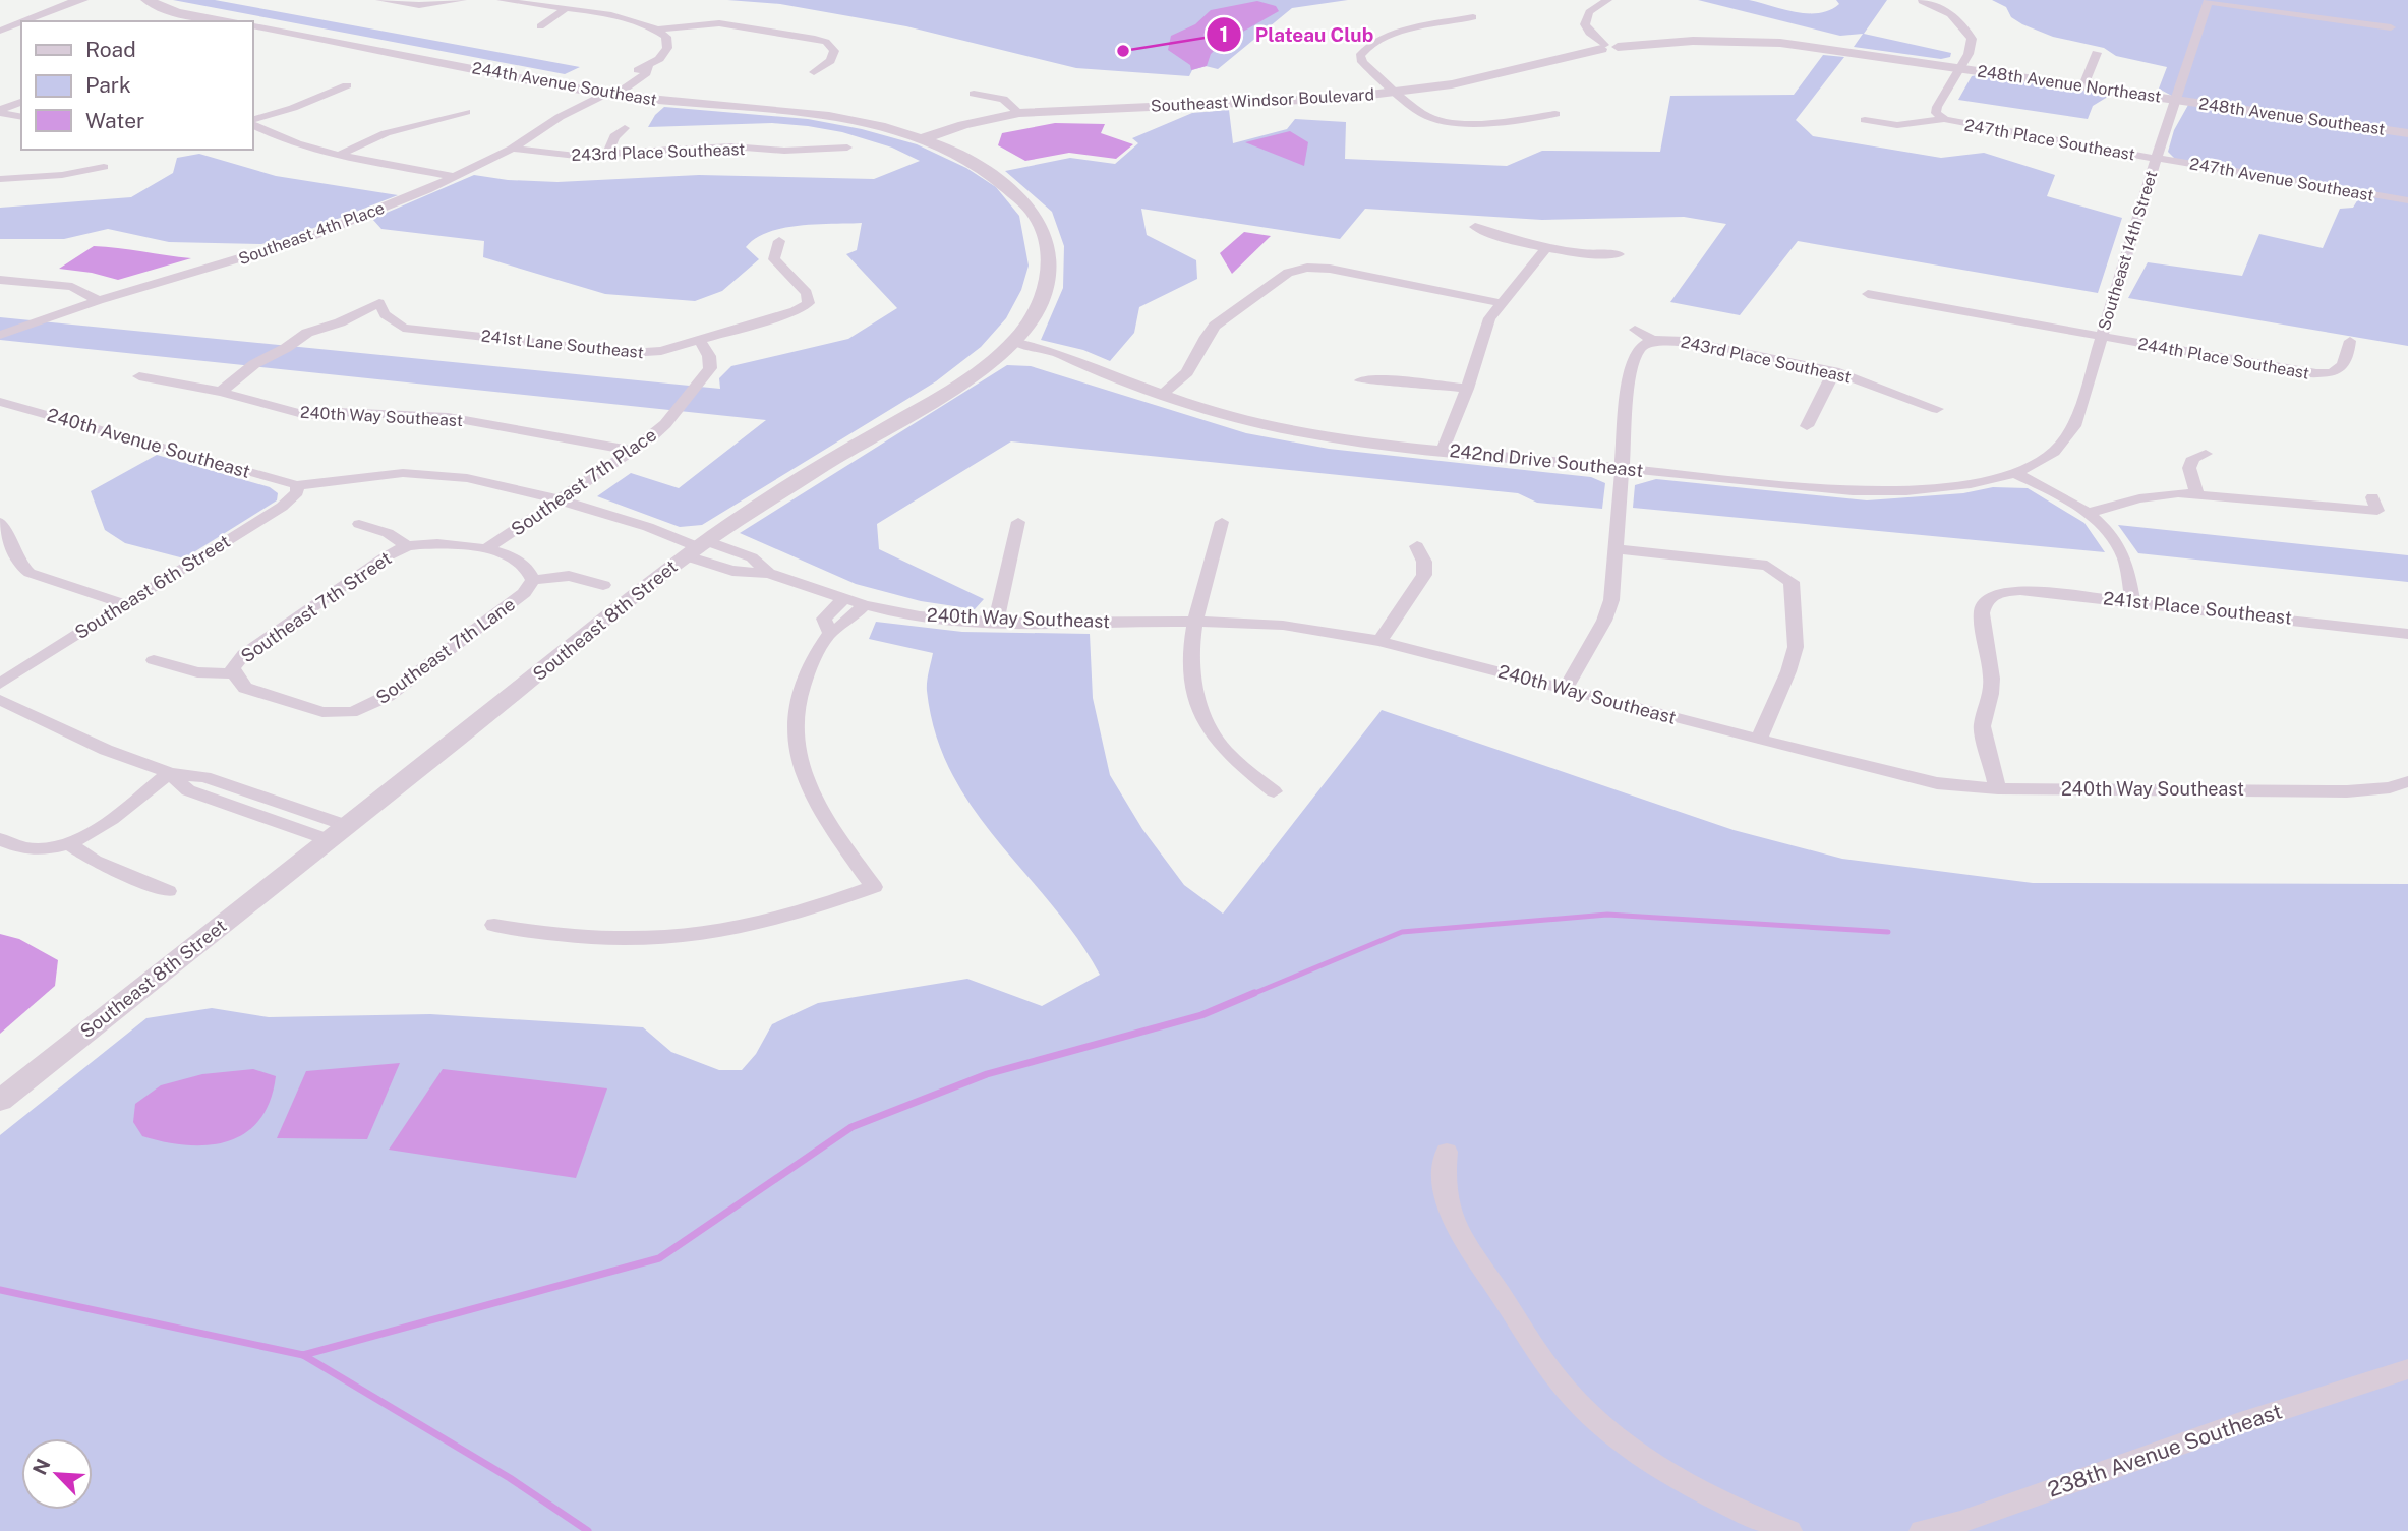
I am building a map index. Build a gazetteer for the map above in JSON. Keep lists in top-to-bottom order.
{
  "streets": {
    "street": [
      "244th Avenue Southeast",
      "248th Avenue Northeast",
      "Southeast Windsor Boulevard",
      "248th Avenue Southeast",
      "247th Place Southeast",
      "243rd Place Southeast",
      "247th Avenue Southeast",
      "Southeast 4th Place",
      "Southeast 14th Street",
      "241st Lane Southeast",
      "244th Place Southeast",
      "240th Way Southeast",
      "240th Avenue Southeast",
      "242nd Drive Southeast",
      "Southeast 7th Place",
      "Southeast 6th Street",
      "Southeast 7th Street",
      "241st Place Southeast",
      "Southeast 8th Street",
      "Southeast 7th Lane",
      "238th Avenue Southeast"
    ]
  },
  "crossings": [
    ["244th Avenue Southeast", "Southeast Windsor Boulevard"],
    ["244th Avenue Southeast", "Southeast 4th Place"],
    ["244th Avenue Southeast", "Southeast 8th Street"],
    ["248th Avenue Northeast", "Southeast Windsor Boulevard"],
    ["248th Avenue Northeast", "248th Avenue Southeast"],
    ["248th Avenue Northeast", "Southeast 14th Street"],
    ["Southeast Windsor Boulevard", "Southeast 8th Street"],
    ["248th Avenue Southeast", "Southeast 14th Street"],
    ["247th Place Southeast", "247th Avenue Southeast"],
    ["247th Place Southeast", "Southeast 14th Street"],
    ["243rd Place Southeast", "Southeast 4th Place"],
    ["247th Avenue Southeast", "Southeast 14th Street"],
    ["Southeast 14th Street", "244th Place Southeast"],
    ["Southeast 14th Street", "242nd Drive Southeast"],
    ["241st Lane Southeast", "240th Way Southeast"],
    ["241st Lane Southeast", "Southeast 7th Place"],
    ["240th Way Southeast", "240th Avenue Southeast"],
    ["240th Way Southeast", "Southeast 7th Place"],
    ["240th Way Southeast", "Southeast 6th Street"],
    ["240th Way Southeast", "241st Place Southeast"],
    ["240th Way Southeast", "Southeast 8th Street"],
    ["240th Avenue Southeast", "Southeast 6th Street"],
    ["242nd Drive Southeast", "Southeast 8th Street"],
    ["Southeast 7th Street", "Southeast 7th Lane"]
  ],
  "places": ["Plateau Club"],
  "legend": ["Road", "Park", "Water"],
  "north": "top left"
}
